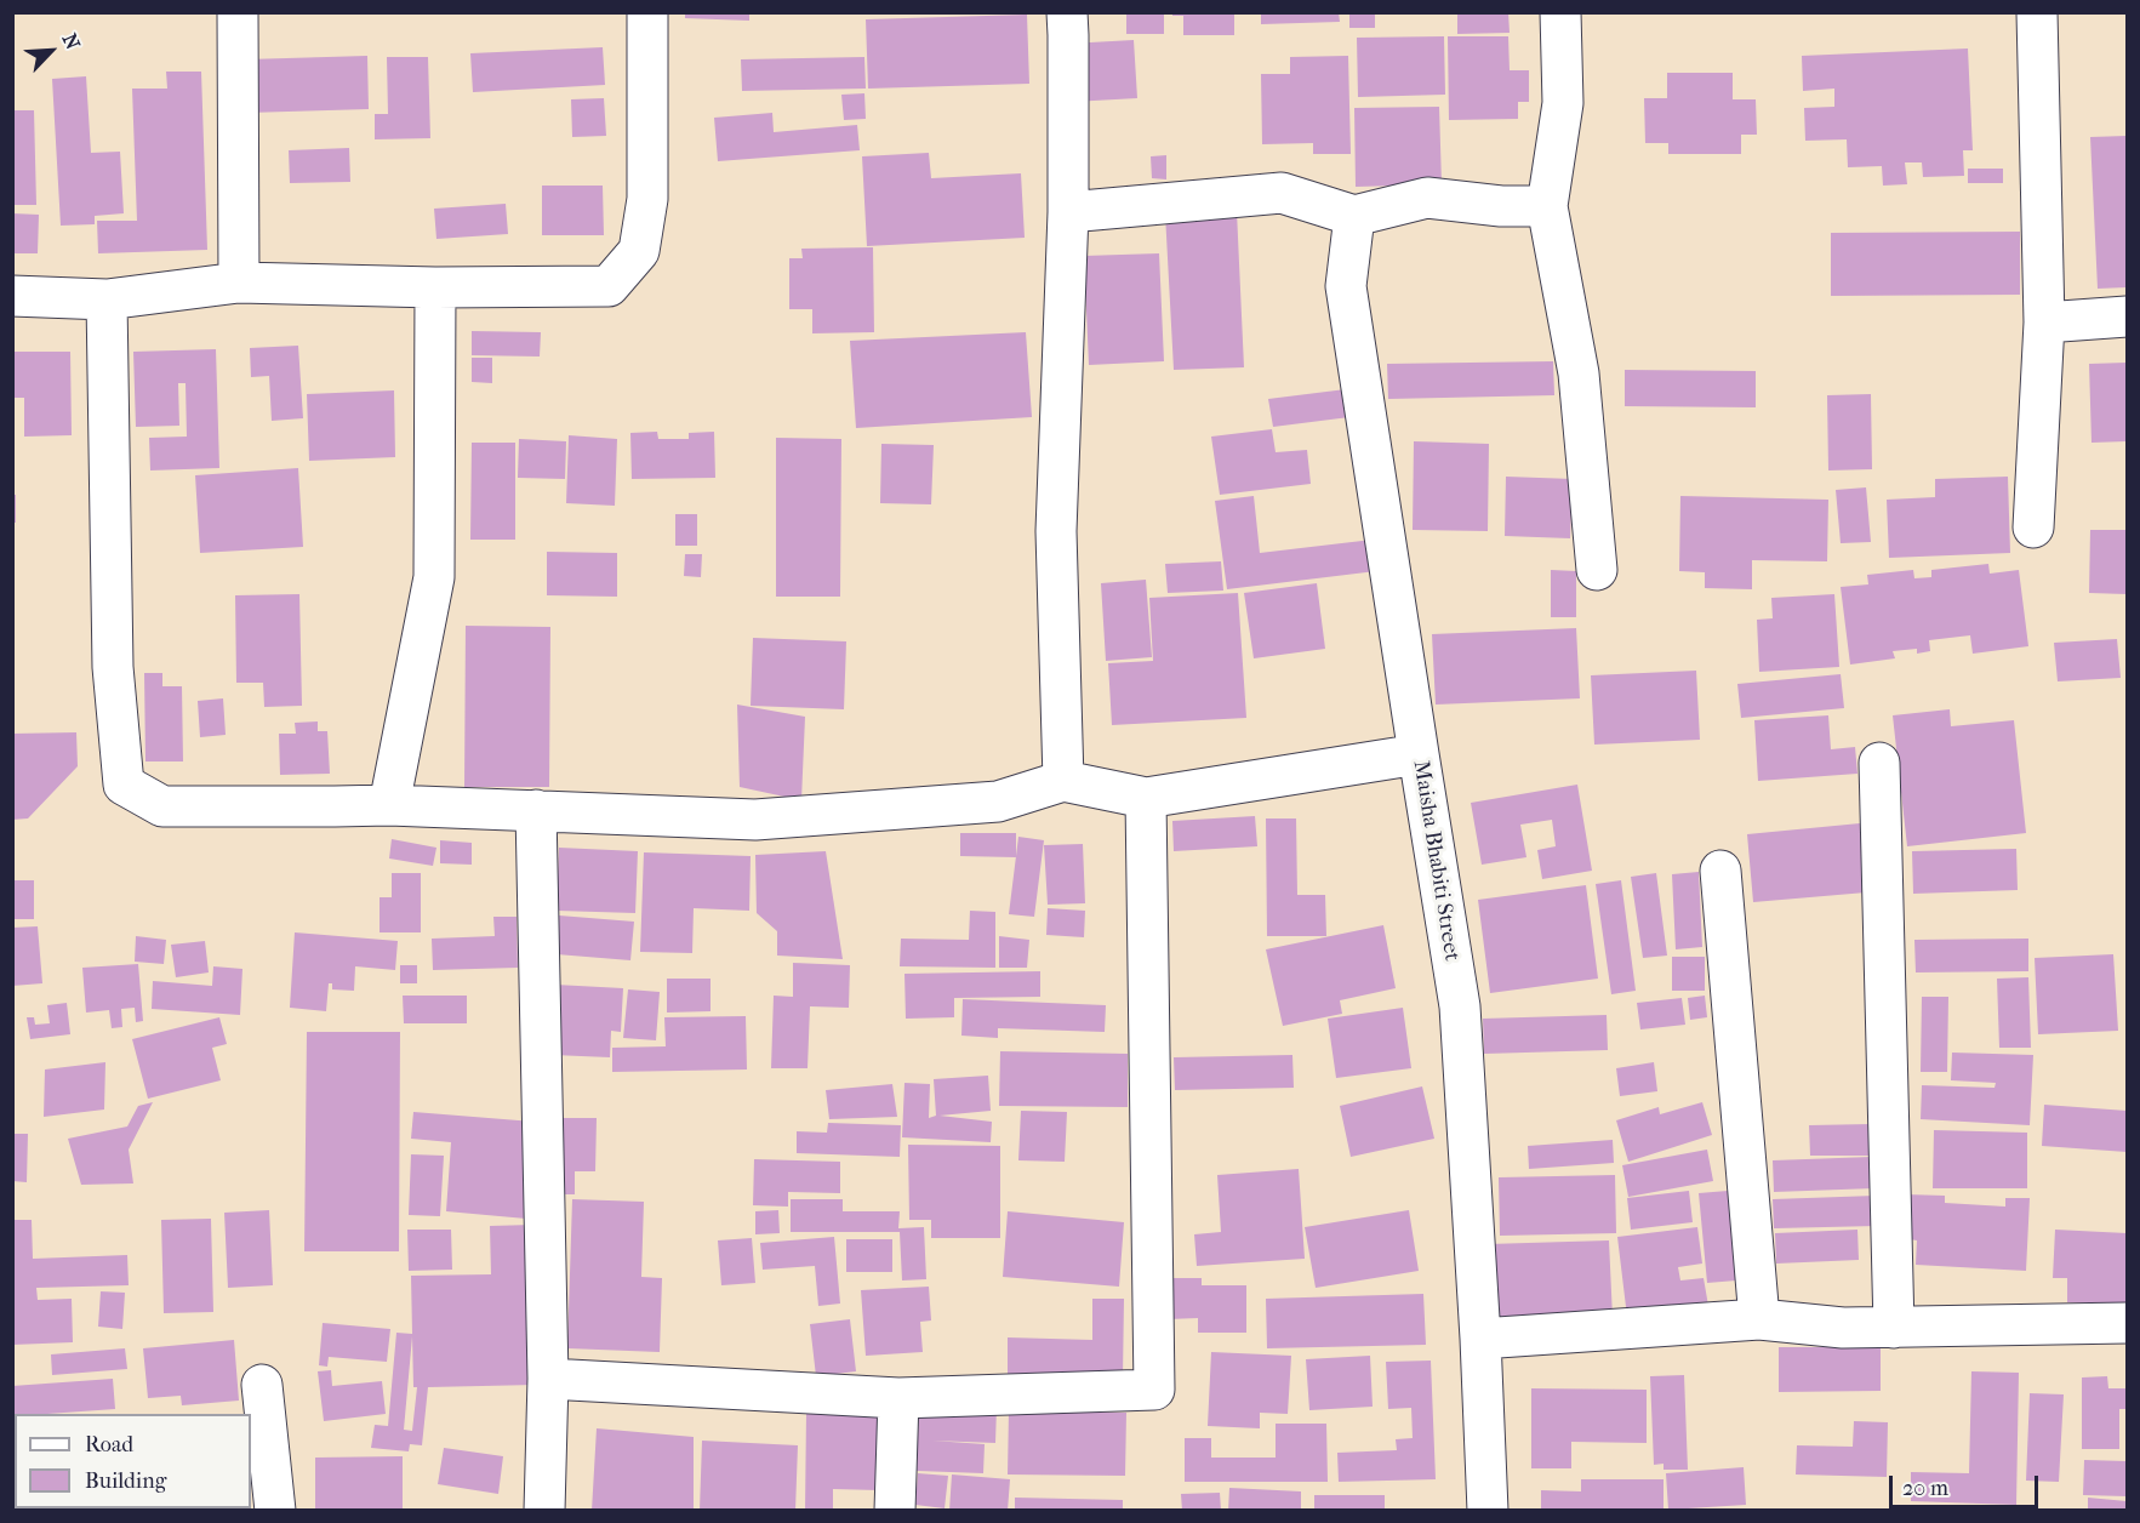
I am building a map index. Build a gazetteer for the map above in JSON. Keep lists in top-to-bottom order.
{
  "streets": {
    "street": ["Maisha Bhabiti Street"]
  },
  "legend": ["Road", "Building"],
  "scale_bar": "20 m",
  "north": "top right"
}
